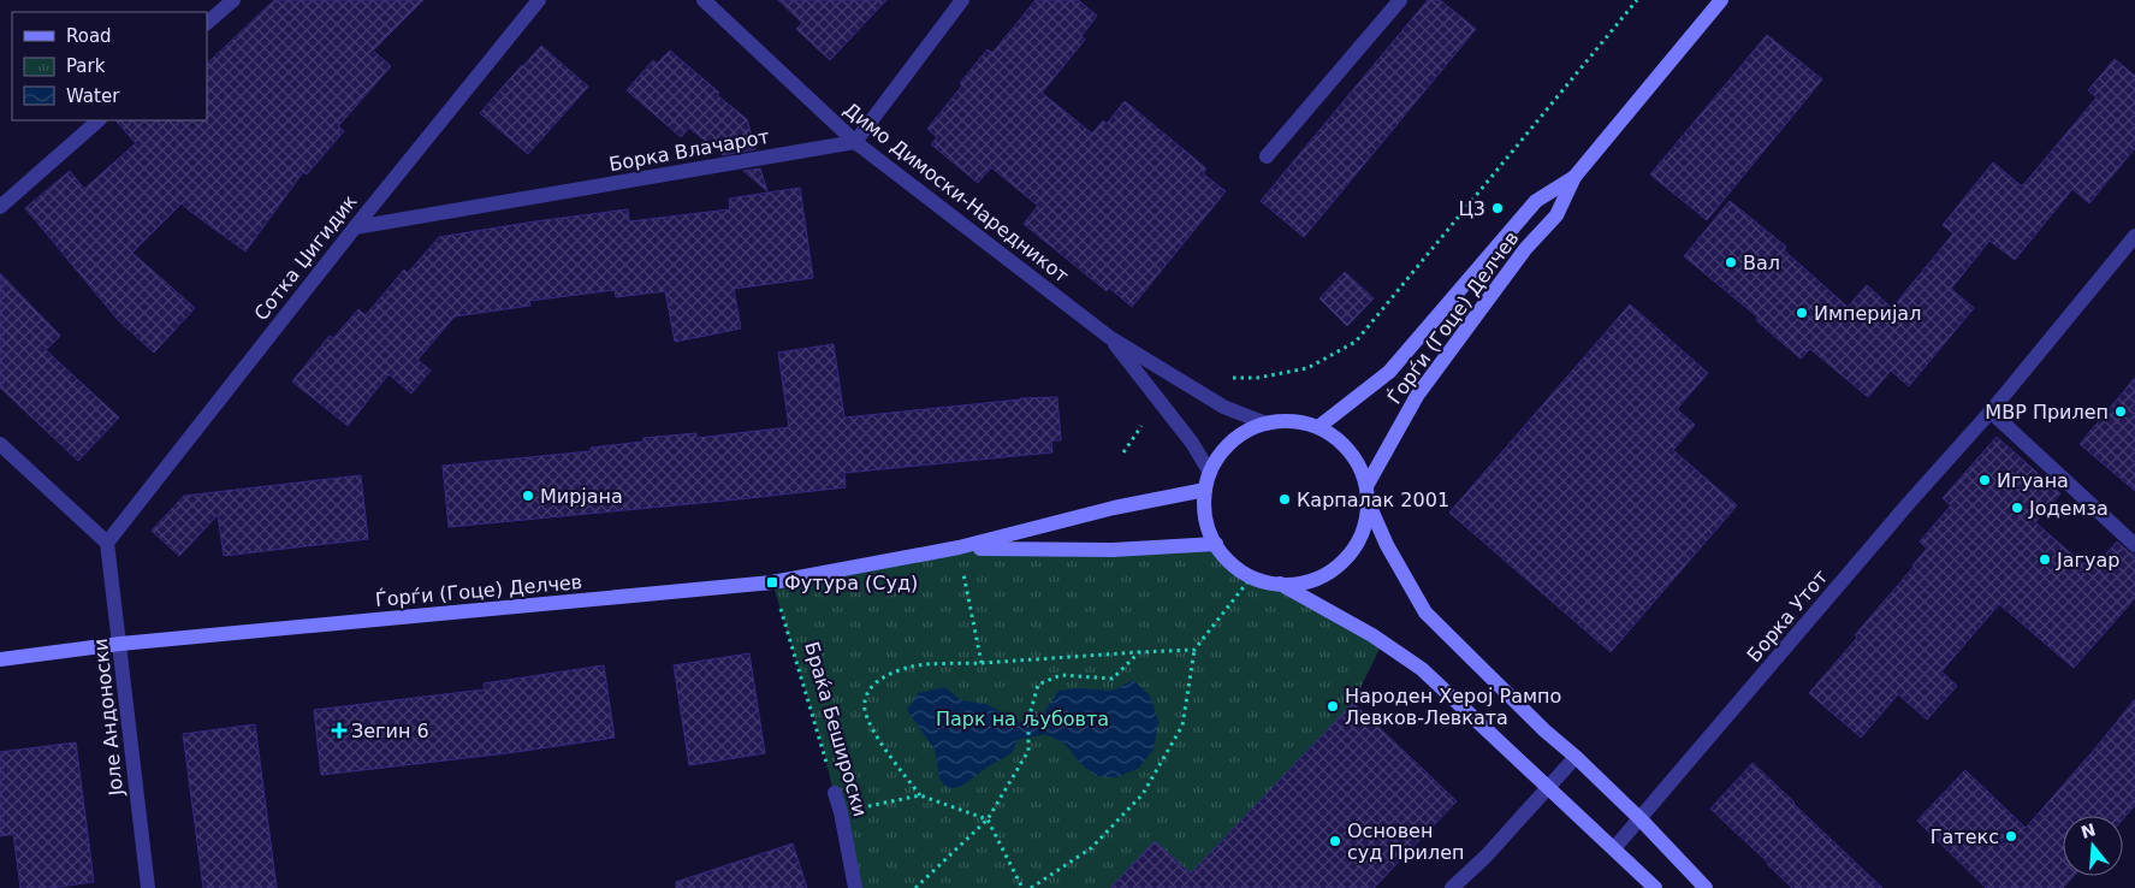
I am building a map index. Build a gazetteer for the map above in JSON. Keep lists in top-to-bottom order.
{
  "streets": {
    "main road": ["Ѓорѓи (Гоце) Делчев"],
    "street": [
      "Борка Влачарот",
      "Димо Димоски-Наредникот",
      "Сотка Џигидик",
      "Борка Утот",
      "Јоле Андоноски",
      "Браќа Бешироски"
    ]
  },
  "crossings": [
    ["Борка Влачарот", "Димо Димоски-Наредникот"],
    ["Борка Влачарот", "Сотка Џигидик"],
    ["Димо Димоски-Наредникот", "Ѓорѓи (Гоце) Делчев"],
    ["Сотка Џигидик", "Јоле Андоноски"],
    ["Ѓорѓи (Гоце) Делчев", "Јоле Андоноски"],
    ["Ѓорѓи (Гоце) Делчев", "Браќа Бешироски"]
  ],
  "parks": ["Парк на љубовта"],
  "places": {
    "other": [
      "Ц3",
      "Вал",
      "Империјал",
      "МВР Прилеп",
      "Игуана",
      "Мирјана",
      "Карпалак 2001",
      "Јодемза",
      "Јагуар",
      "Народен Херој Рампо Левков-Левката",
      "Гатекс",
      "Основен суд Прилеп"
    ],
    "transit": ["Футура (Суд)"],
    "health": ["Зегин 6"]
  },
  "legend": ["Road", "Park", "Water"],
  "north": "top"
}
